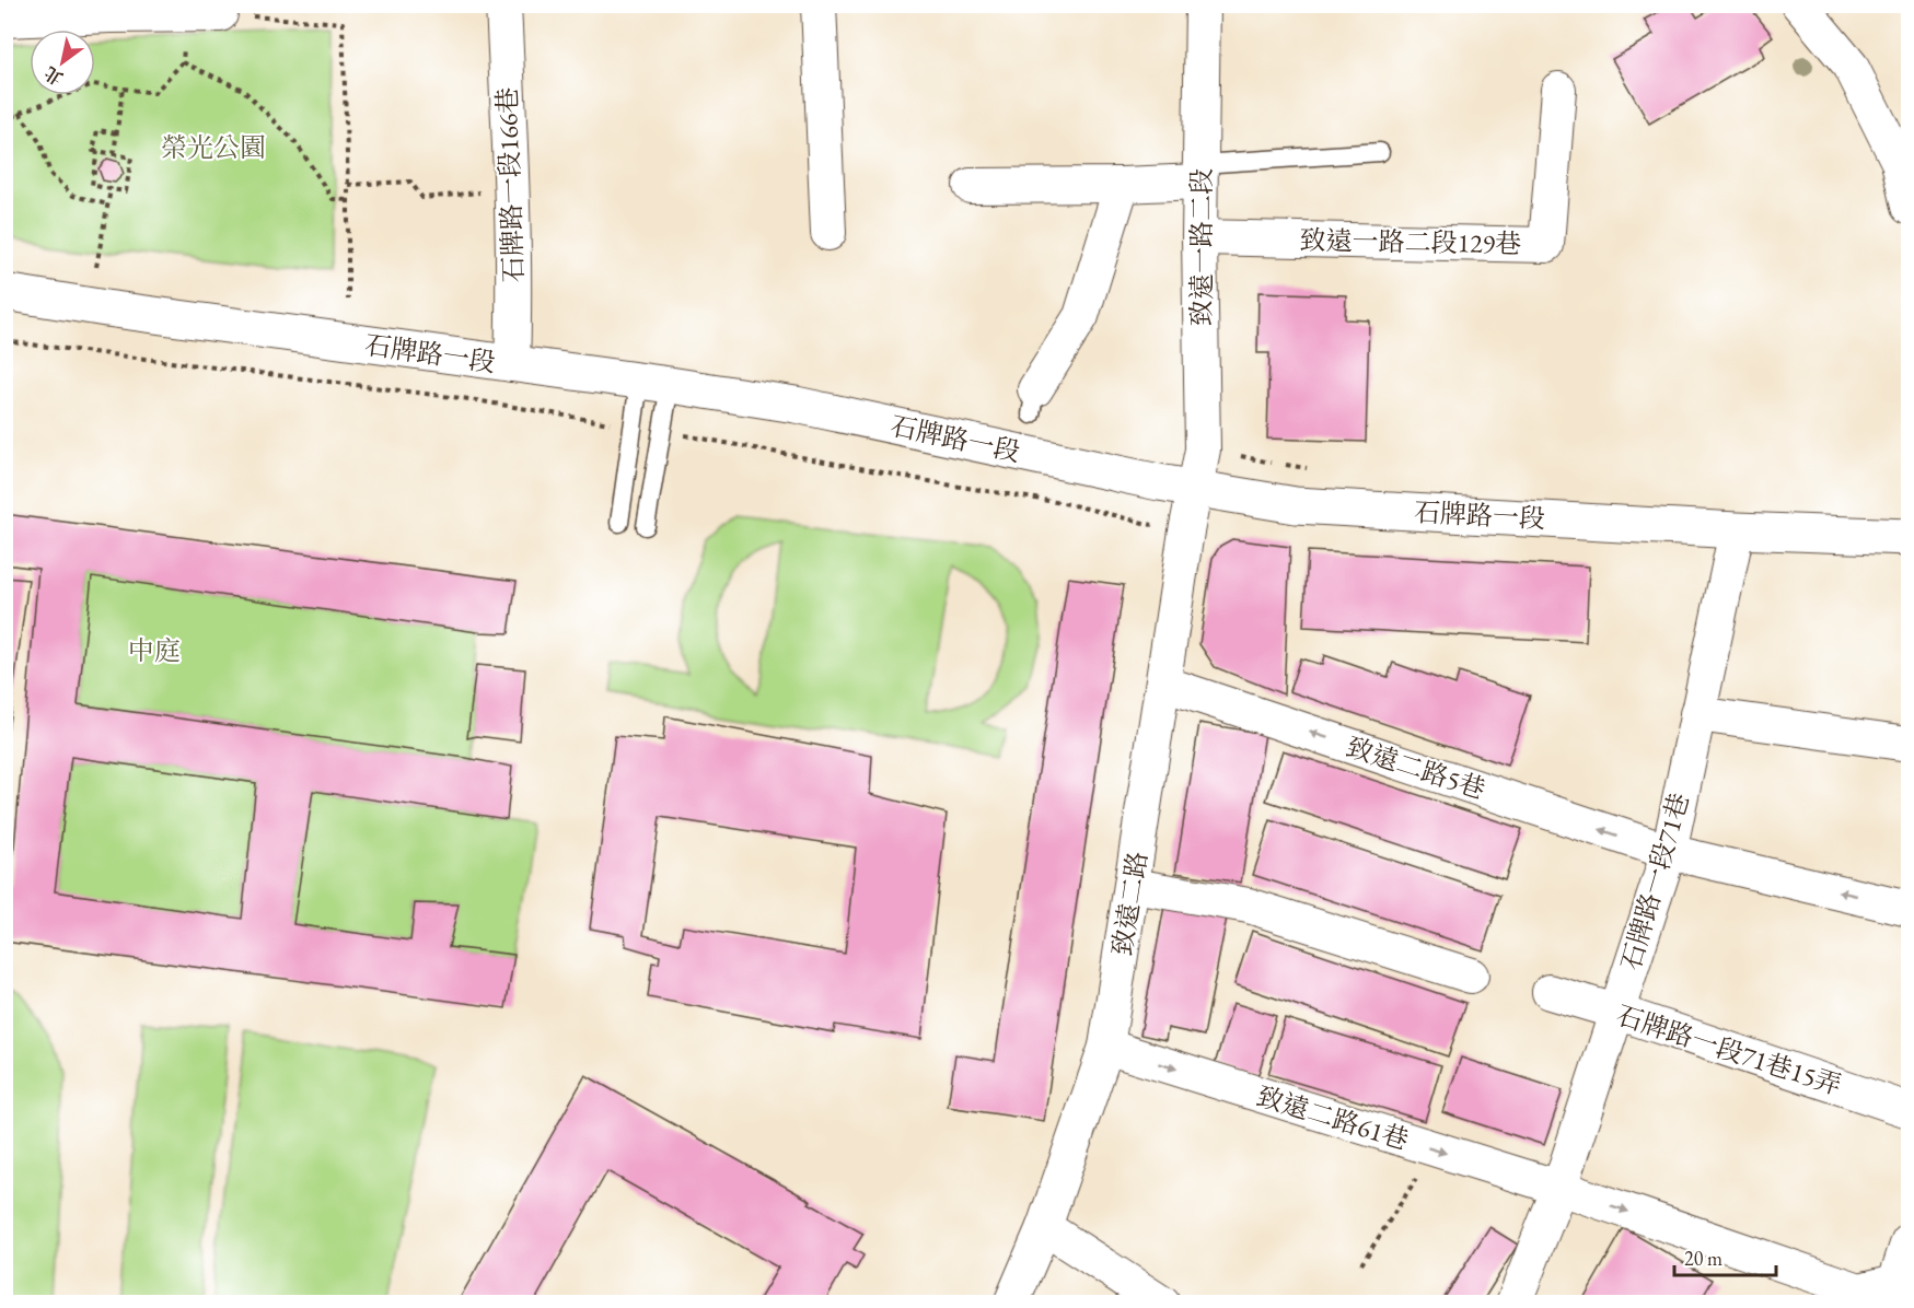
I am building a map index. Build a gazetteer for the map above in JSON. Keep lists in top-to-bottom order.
{
  "streets": {
    "street": [
      "石牌路一段166巷",
      "致遠一路二段129巷",
      "致遠一路二段",
      "石牌路一段",
      "致遠二路5巷",
      "石牌路一段71巷",
      "致遠二路",
      "石牌路一段71巷15弄",
      "致遠二路61巷"
    ]
  },
  "crossings": [
    ["石牌路一段166巷", "石牌路一段"],
    ["致遠一路二段129巷", "致遠一路二段"],
    ["致遠一路二段", "石牌路一段"],
    ["致遠一路二段", "致遠二路"],
    ["石牌路一段", "石牌路一段71巷"],
    ["石牌路一段", "致遠二路"],
    ["致遠二路5巷", "石牌路一段71巷"],
    ["致遠二路5巷", "致遠二路"],
    ["石牌路一段71巷", "石牌路一段71巷15弄"],
    ["石牌路一段71巷", "致遠二路61巷"],
    ["致遠二路", "致遠二路61巷"]
  ],
  "parks": ["榮光公園", "中庭"],
  "scale_bar": "20 m",
  "north": "bottom left"
}
